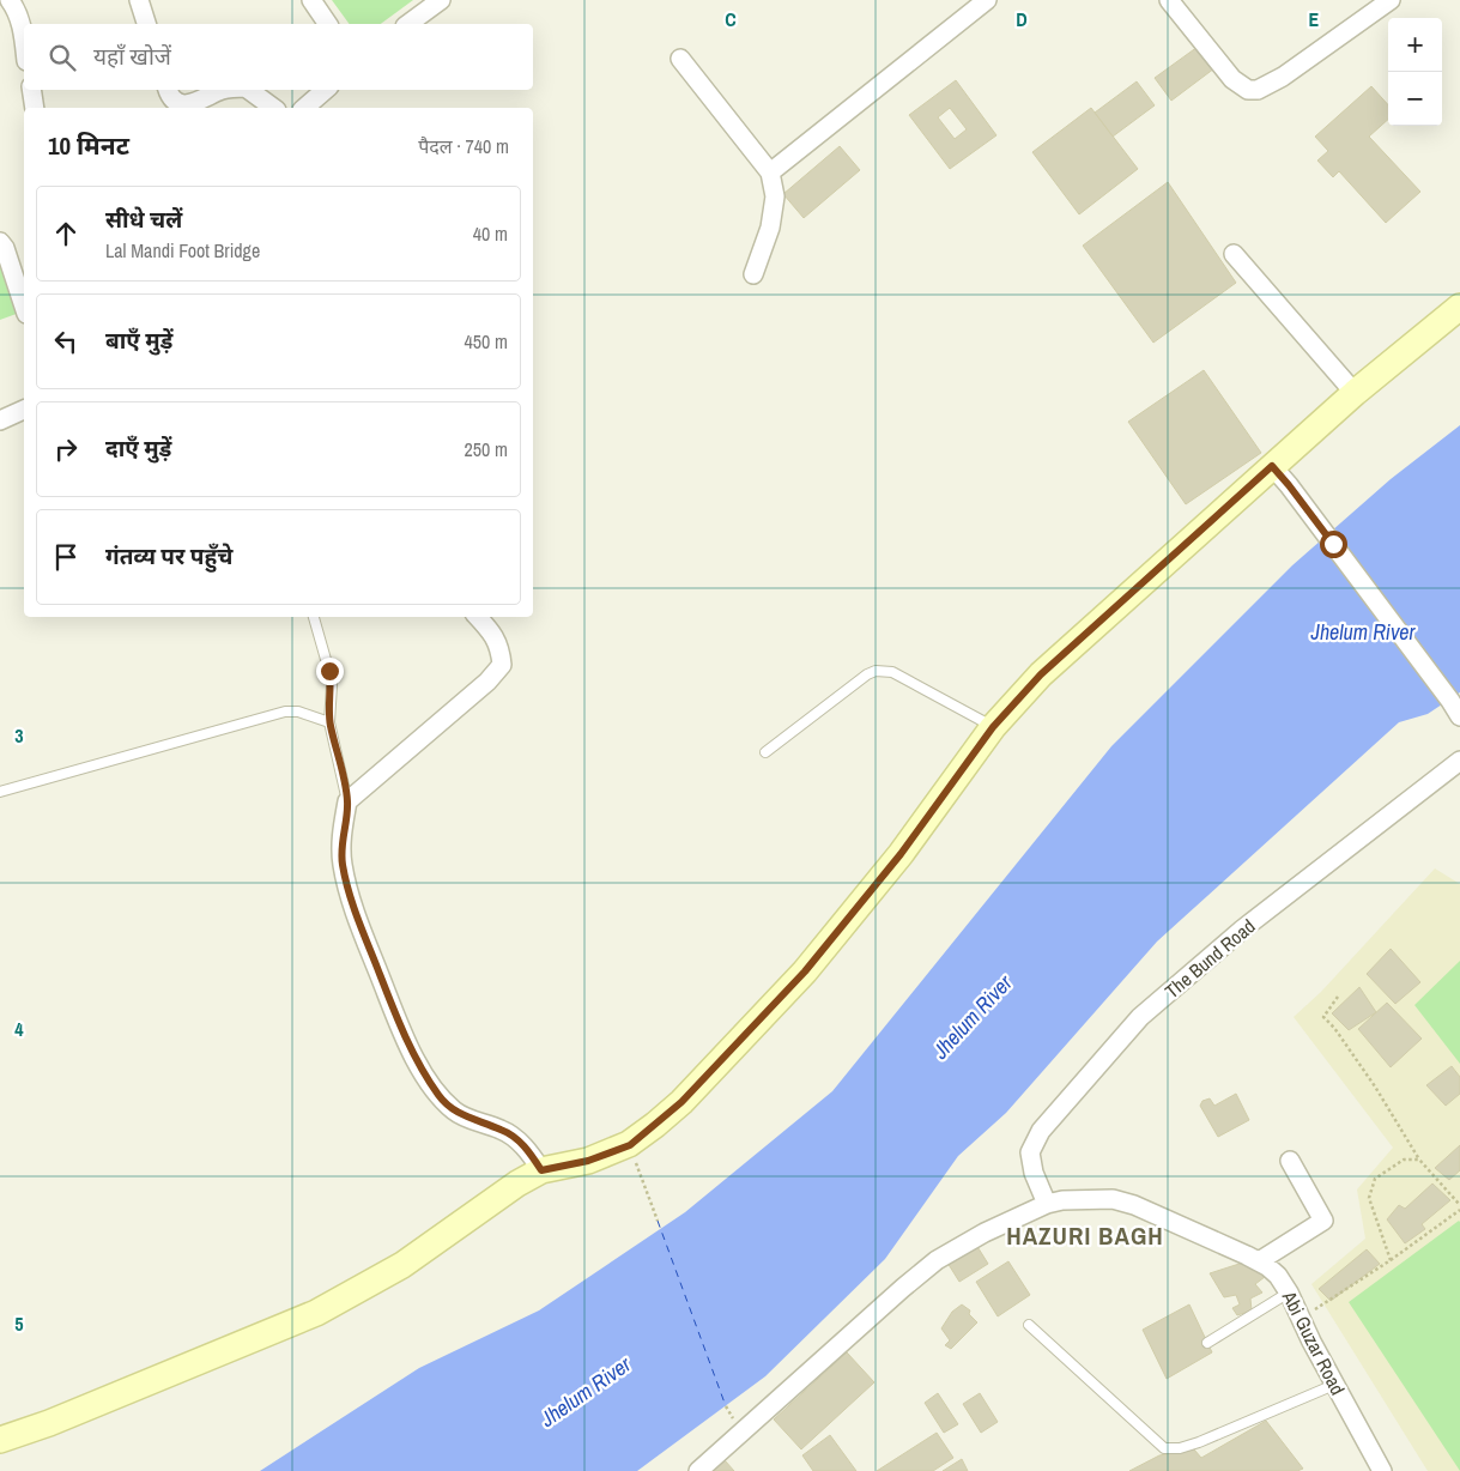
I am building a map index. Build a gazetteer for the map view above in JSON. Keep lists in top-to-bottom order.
{
  "streets": {
    "street": ["The Bund Road", "Abi Guzar Road"]
  },
  "crossings": [
    ["The Bund Road", "Abi Guzar Road"]
  ],
  "districts": ["HAZURI BAGH"],
  "water": ["Jhelum River"],
  "page": {
    "map_buttons": ["+", "−"],
    "search": "यहाँ खोजें",
    "heading": ["10 मिनट", "पैदल · 740 m"],
    "list": [
      ["सीधे चलें", "Lal Mandi Foot Bridge", "40 m"],
      ["बाएँ मुड़ें", "450 m"],
      ["दाएँ मुड़ें", "250 m"],
      "गंतव्य पर पहुँचे"
    ]
  },
  "grid": {
    "columns": ["C", "D", "E"],
    "rows": ["3", "4", "5"]
  }
}
